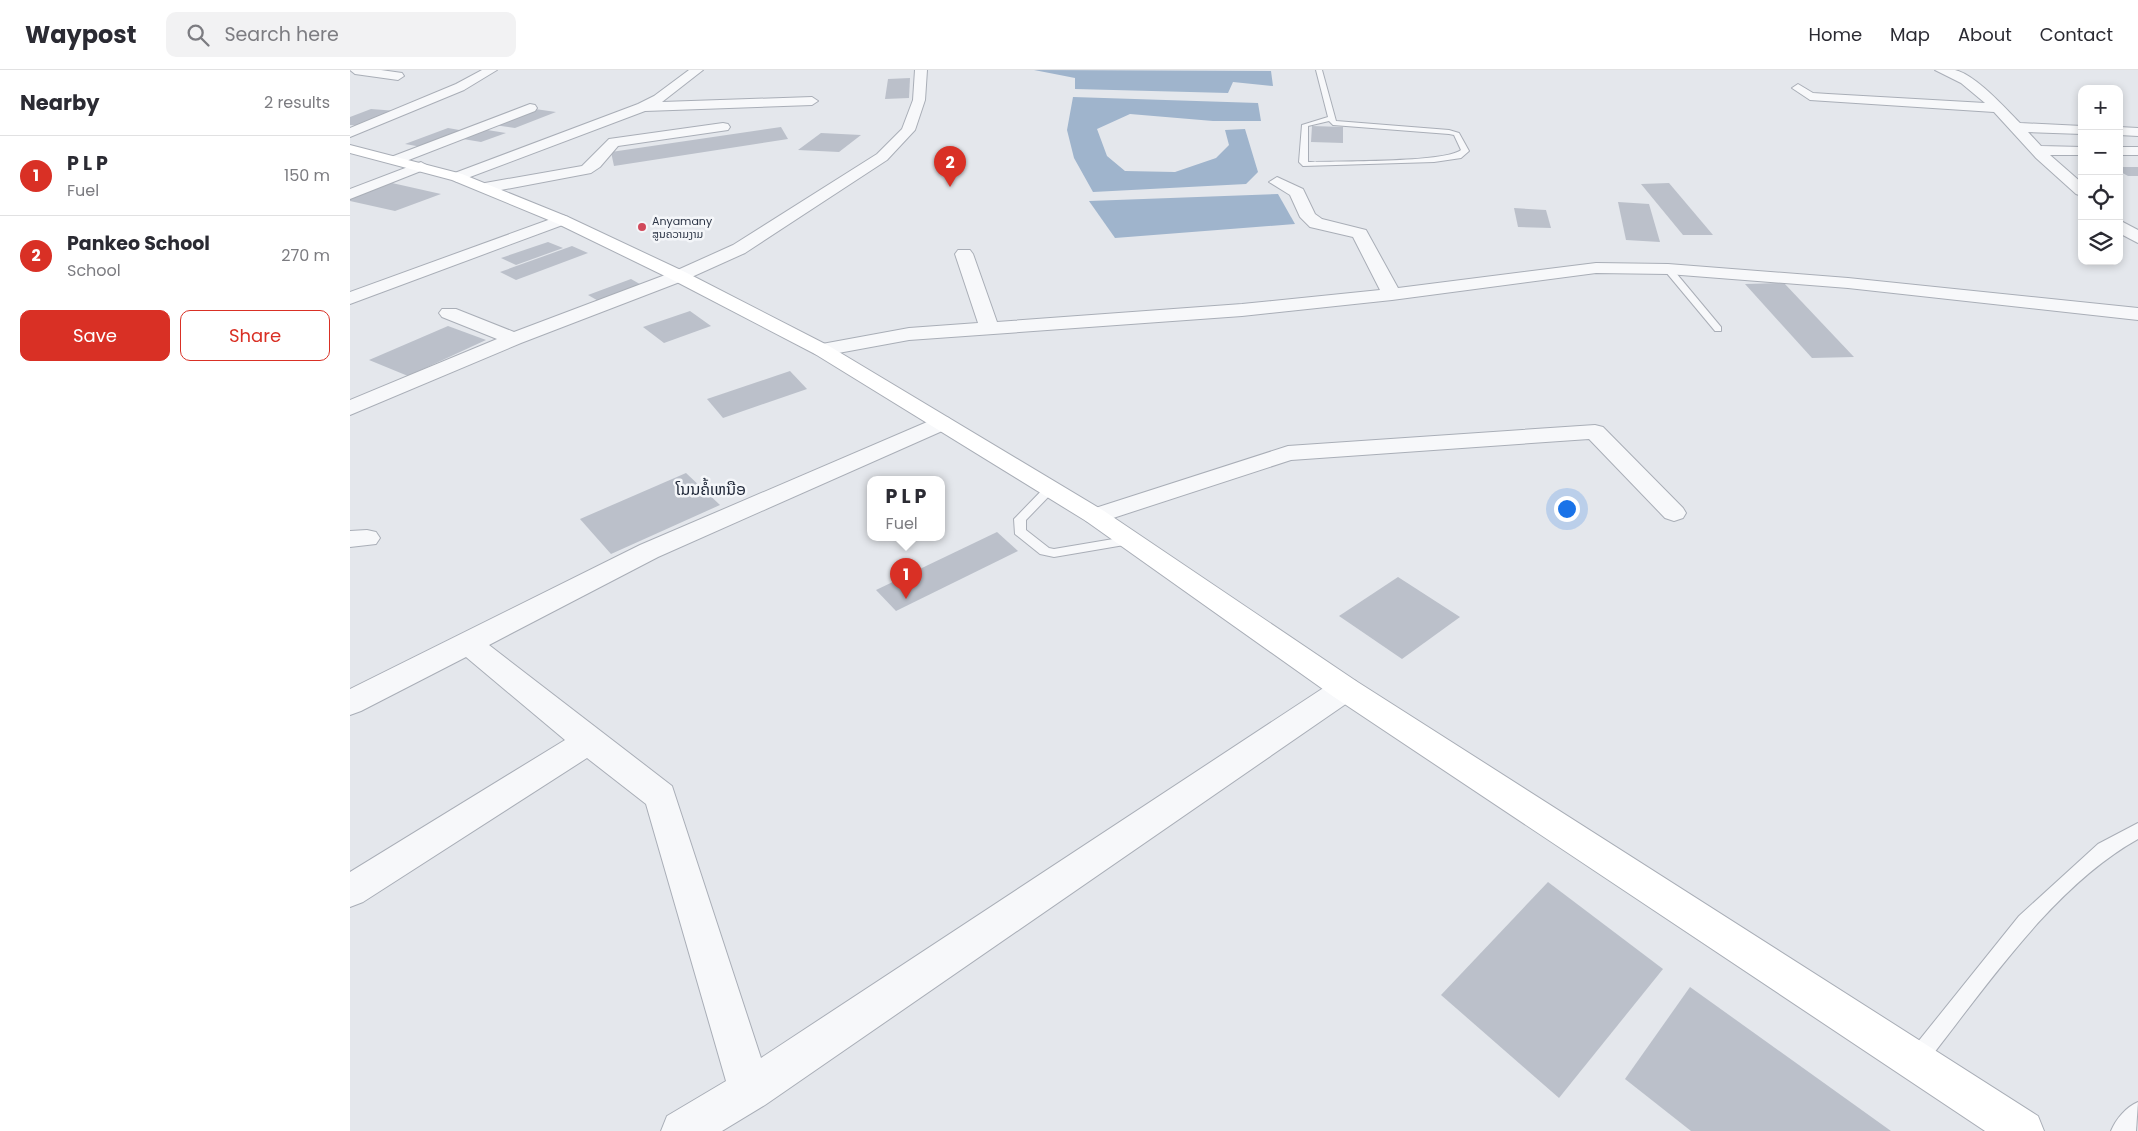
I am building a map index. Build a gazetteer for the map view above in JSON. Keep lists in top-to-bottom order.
{
  "districts": ["ໂນນຄໍ້ເຫນືອ"],
  "places": ["Anyamany ສູນຄວາມງາມ"],
  "page": {
    "header": "Waypost",
    "search": "Search here",
    "nav": [
      "Home",
      "Map",
      "About",
      "Contact"
    ],
    "heading": ["Nearby", "2 results"],
    "map_buttons": ["+", "−"],
    "list": [
      {
        "mark": "1",
        "name": "P L P",
        "note": "Fuel",
        "value": "150 m"
      },
      {
        "mark": "2",
        "name": "Pankeo School",
        "note": "School",
        "value": "270 m"
      }
    ],
    "pins": ["2", "1"],
    "buttons": ["Save", "Share"],
    "popup": ["P L P", "Fuel"]
  }
}
